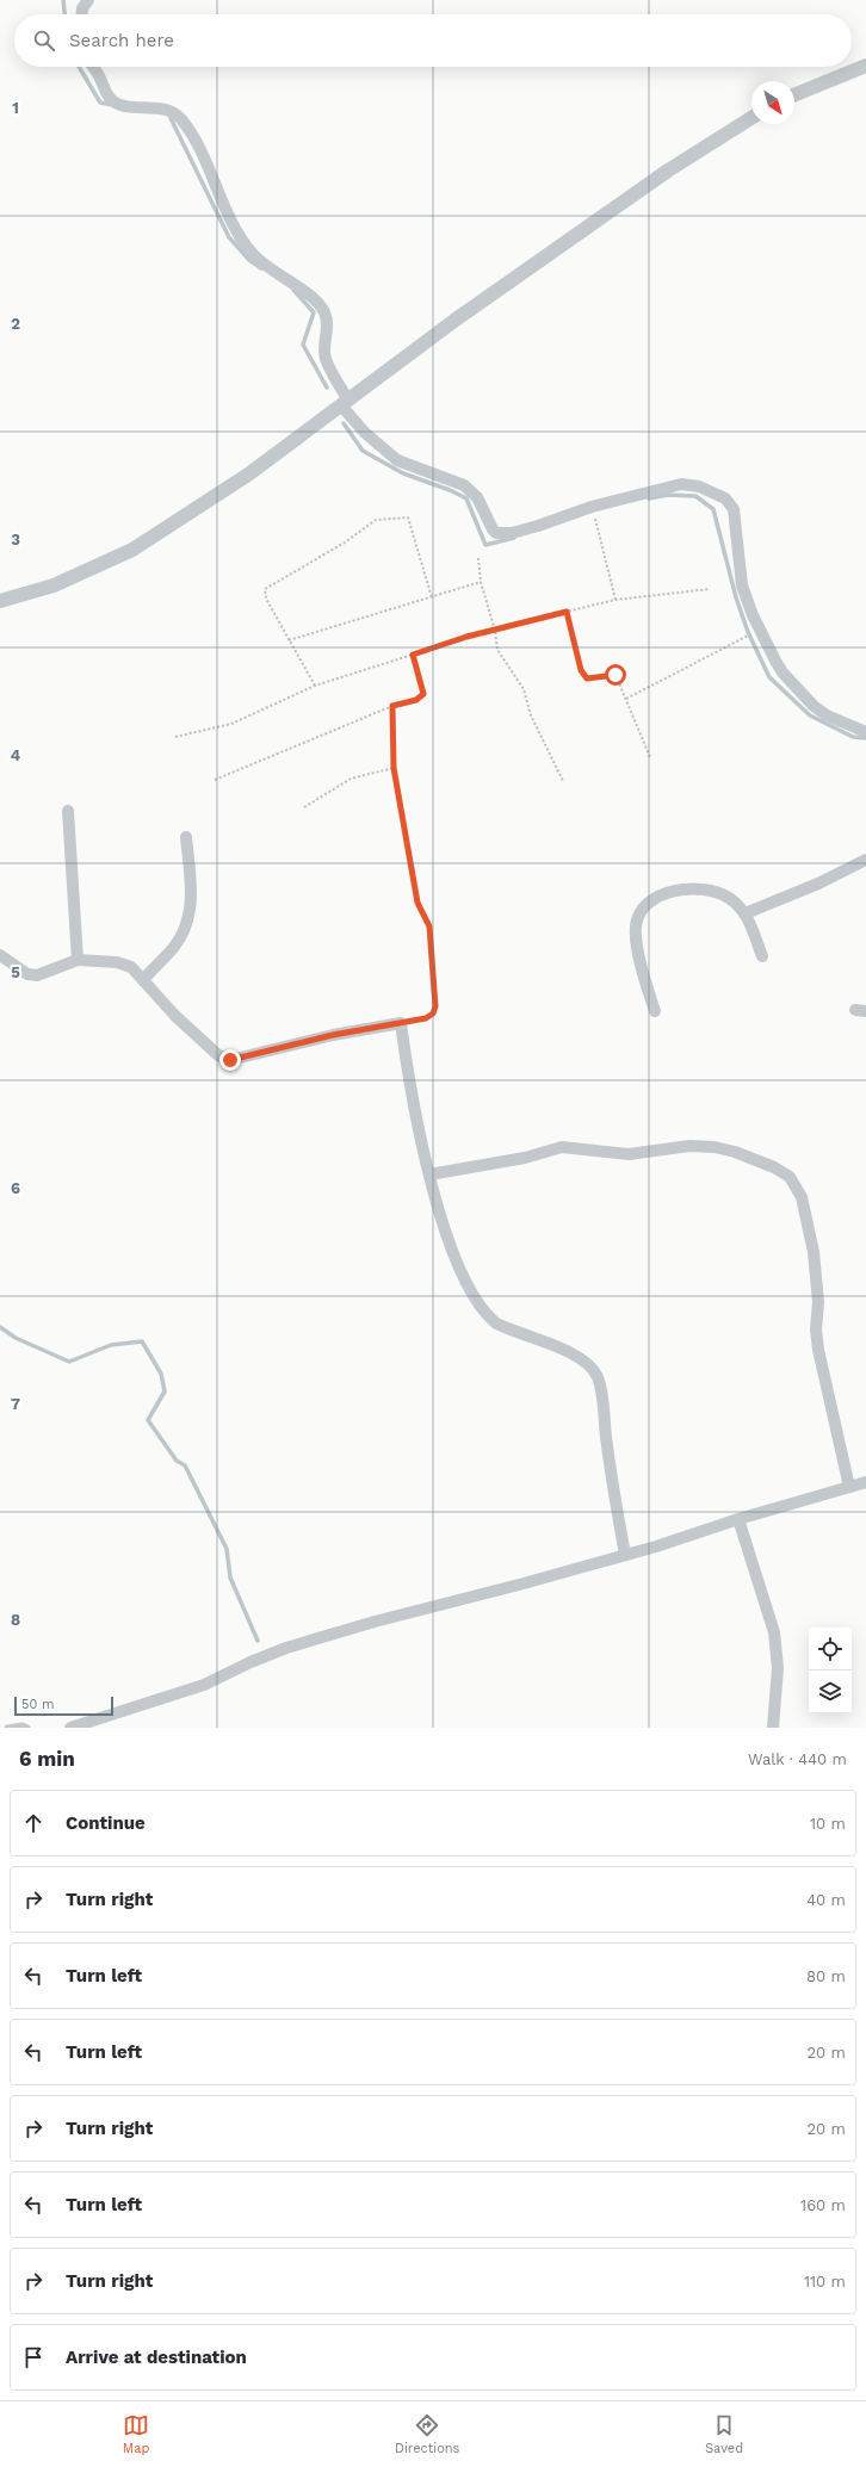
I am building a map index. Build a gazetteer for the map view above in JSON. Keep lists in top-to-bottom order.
{
  "scale_bar": "50 m",
  "north": "bottom right",
  "page": {
    "search": "Search here",
    "scale": "50 m",
    "heading": ["6 min", "Walk · 440 m"],
    "list": [
      ["Continue", "10 m"],
      ["Turn right", "40 m"],
      ["Turn left", "80 m"],
      ["Turn left", "20 m"],
      ["Turn right", "20 m"],
      ["Turn left", "160 m"],
      ["Turn right", "110 m"],
      "Arrive at destination"
    ],
    "nav": ["Map", "Directions", "Saved"]
  },
  "grid": {
    "rows": [
      "1",
      "2",
      "3",
      "4",
      "5",
      "6",
      "7",
      "8"
    ]
  }
}
